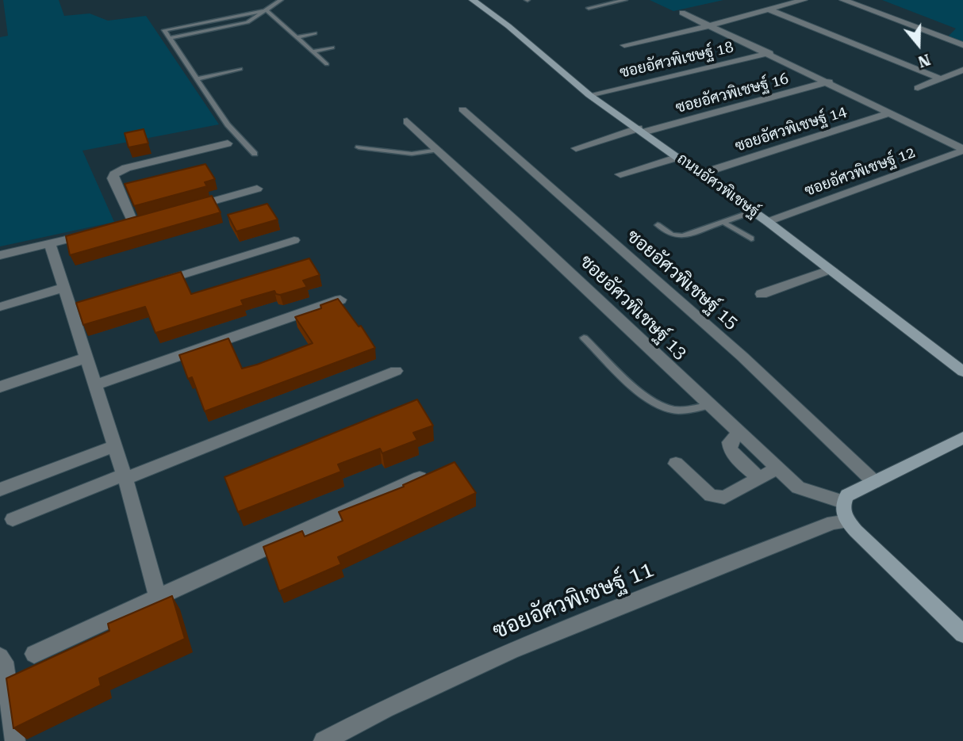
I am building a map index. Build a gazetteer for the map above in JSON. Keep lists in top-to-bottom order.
{
  "streets": {
    "street": [
      "ซอยอัศวพิเชษฐ์ 18",
      "ซอยอัศวพิเชษฐ์ 16",
      "ซอยอัศวพิเชษฐ์ 14",
      "ซอยอัศวพิเชษฐ์ 12",
      "ถนนอัศวพิเชษฐ์",
      "ซอยอัศวพิเชษฐ์ 15",
      "ซอยอัศวพิเชษฐ์ 13",
      "ซอยอัศวพิเชษฐ์ 11"
    ]
  },
  "crossings": [
    ["ซอยอัศวพิเชษฐ์ 18", "ถนนอัศวพิเชษฐ์"],
    ["ซอยอัศวพิเชษฐ์ 16", "ถนนอัศวพิเชษฐ์"],
    ["ซอยอัศวพิเชษฐ์ 14", "ถนนอัศวพิเชษฐ์"],
    ["ซอยอัศวพิเชษฐ์ 12", "ถนนอัศวพิเชษฐ์"]
  ],
  "north": "bottom"
}
